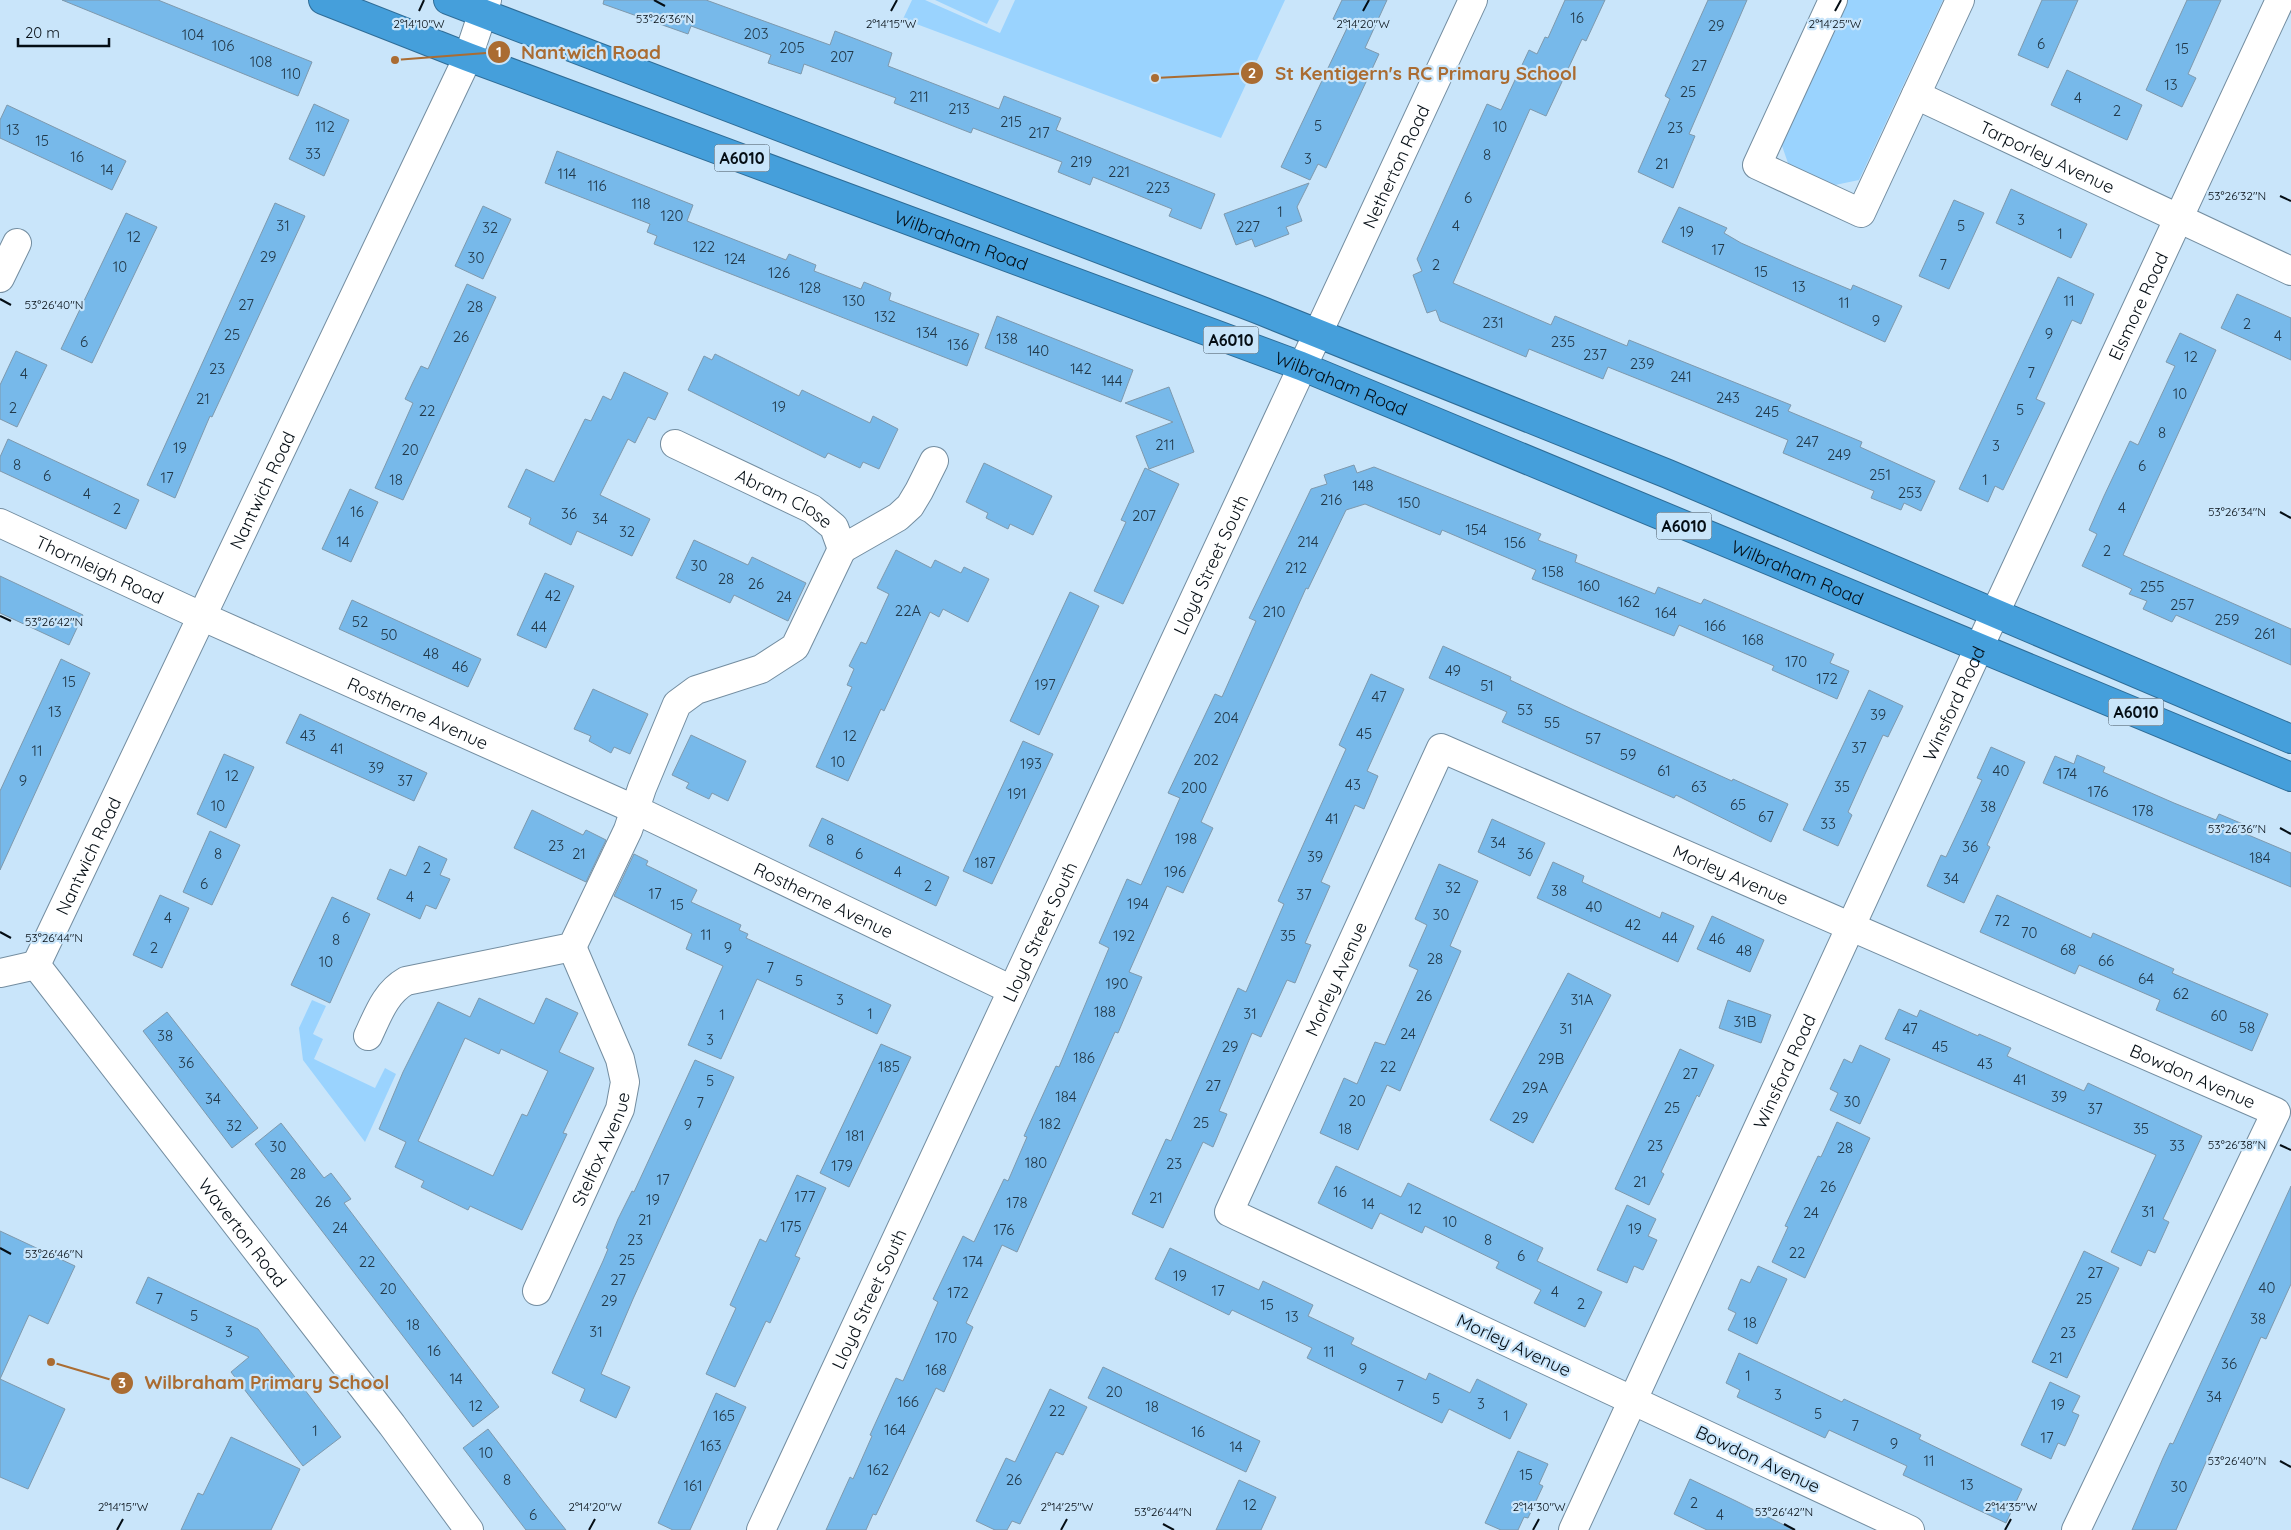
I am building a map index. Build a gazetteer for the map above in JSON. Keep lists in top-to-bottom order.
{
  "streets": {
    "highway": ["A6010", "Wilbraham Road"],
    "street": [
      "Tarporley Avenue",
      "Netherton Road",
      "Elsmore Road",
      "Nantwich Road",
      "Abram Close",
      "Lloyd Street South",
      "Thornleigh Road",
      "Winsford Road",
      "Rostherne Avenue",
      "Morley Avenue",
      "Bowdon Avenue",
      "Stelfox Avenue",
      "Waverton Road"
    ]
  },
  "crossings": [
    ["Tarporley Avenue", "Elsmore Road"],
    ["A6010", "Netherton Road"],
    ["A6010", "Elsmore Road"],
    ["A6010", "Nantwich Road"],
    ["A6010", "Lloyd Street South"],
    ["A6010", "Winsford Road"],
    ["Netherton Road", "Lloyd Street South"],
    ["Wilbraham Road", "Nantwich Road"],
    ["Wilbraham Road", "Lloyd Street South"],
    ["Wilbraham Road", "Winsford Road"],
    ["Elsmore Road", "Winsford Road"],
    ["Nantwich Road", "Thornleigh Road"],
    ["Nantwich Road", "Rostherne Avenue"],
    ["Nantwich Road", "Waverton Road"],
    ["Lloyd Street South", "Rostherne Avenue"],
    ["Thornleigh Road", "Rostherne Avenue"],
    ["Winsford Road", "Morley Avenue"],
    ["Winsford Road", "Bowdon Avenue"],
    ["Morley Avenue", "Bowdon Avenue"]
  ],
  "places": ["Nantwich Road", "St Kentigern's RC Primary School", "Wilbraham Primary School"],
  "house_numbers": [
    "16",
    "29",
    "203",
    "104",
    "6",
    "106",
    "205",
    "15",
    "207",
    "108",
    "27",
    "110",
    "13",
    "25",
    "211",
    "4",
    "213",
    "2",
    "215",
    "5",
    "112",
    "10",
    "23",
    "13",
    "217",
    "15",
    "33",
    "8",
    "16",
    "3",
    "219",
    "21",
    "14",
    "221",
    "114",
    "116",
    "223",
    "6",
    "118",
    "1",
    "120",
    "3",
    "31",
    "4",
    "5",
    "227",
    "32",
    "19",
    "1",
    "12",
    "122",
    "17",
    "29",
    "30",
    "124",
    "2",
    "7",
    "10",
    "15",
    "126",
    "13",
    "128",
    "130",
    "11",
    "11",
    "27",
    "28",
    "132",
    "9",
    "231",
    "2",
    "134",
    "9",
    "25",
    "4",
    "26",
    "138",
    "6",
    "235",
    "136",
    "140",
    "237",
    "12",
    "239",
    "23",
    "142",
    "7",
    "4",
    "241",
    "144",
    "10",
    "243",
    "21",
    "19",
    "2",
    "5",
    "22",
    "245",
    "8",
    "247",
    "211",
    "3",
    "19",
    "20",
    "249",
    "8",
    "6",
    "251",
    "6",
    "17",
    "18",
    "1",
    "148",
    "253",
    "4",
    "216",
    "150",
    "4",
    "2",
    "16",
    "36",
    "207",
    "34",
    "154",
    "32",
    "14",
    "214",
    "156",
    "2",
    "30",
    "212",
    "158",
    "28",
    "26",
    "160",
    "255",
    "42",
    "24",
    "162",
    "257",
    "22A",
    "210",
    "164",
    "259",
    "52",
    "166",
    "44",
    "261",
    "50",
    "168",
    "48",
    "170",
    "46",
    "49",
    "172",
    "15",
    "197",
    "51",
    "47",
    "53",
    "13",
    "39",
    "204",
    "55",
    "45",
    "43",
    "12",
    "57",
    "37",
    "41",
    "11",
    "59",
    "202",
    "10",
    "193",
    "39",
    "61",
    "40",
    "174",
    "12",
    "9",
    "37",
    "43",
    "63",
    "35",
    "200",
    "176",
    "191",
    "65",
    "10",
    "38",
    "178",
    "67",
    "41",
    "33",
    "198",
    "8",
    "34",
    "23",
    "36",
    "8",
    "21",
    "6",
    "36",
    "39",
    "184",
    "187",
    "2",
    "4",
    "196",
    "34",
    "6",
    "2",
    "32",
    "38",
    "17",
    "37",
    "4",
    "194",
    "15",
    "40",
    "30",
    "4",
    "6",
    "72",
    "42",
    "70",
    "11",
    "192",
    "35",
    "44",
    "46",
    "8",
    "2",
    "9",
    "68",
    "48",
    "28",
    "66",
    "10",
    "7",
    "64",
    "5",
    "190",
    "62",
    "26",
    "3",
    "31A",
    "188",
    "1",
    "31",
    "1",
    "60",
    "31B",
    "58",
    "31",
    "47",
    "24",
    "38",
    "3",
    "29",
    "45",
    "186",
    "29B",
    "36",
    "43",
    "185",
    "22",
    "27",
    "41",
    "5",
    "27",
    "29A",
    "184",
    "39",
    "34",
    "20",
    "30",
    "7",
    "25",
    "37",
    "29",
    "25",
    "182",
    "9",
    "32",
    "18",
    "35",
    "181",
    "23",
    "33",
    "30",
    "28",
    "180",
    "23",
    "179",
    "28",
    "17",
    "21",
    "26",
    "16",
    "177",
    "21",
    "19",
    "26",
    "178",
    "14",
    "12",
    "31",
    "24",
    "21",
    "10",
    "175",
    "24",
    "19",
    "176",
    "23",
    "8",
    "22",
    "6",
    "25",
    "22",
    "174",
    "27",
    "19",
    "27",
    "40",
    "20",
    "17",
    "4",
    "172",
    "7",
    "25",
    "29",
    "2",
    "15",
    "5",
    "13",
    "38",
    "18",
    "18",
    "3",
    "31",
    "23",
    "170",
    "16",
    "11",
    "21",
    "36",
    "9",
    "168",
    "1",
    "14",
    "7",
    "20",
    "3",
    "34",
    "5",
    "166",
    "3",
    "19",
    "12",
    "18",
    "22",
    "5",
    "165",
    "1",
    "7",
    "164",
    "1",
    "16",
    "17",
    "9",
    "163",
    "14",
    "10",
    "11",
    "162",
    "15",
    "8",
    "26",
    "13",
    "161",
    "30",
    "2",
    "12",
    "6",
    "4"
  ],
  "scale_bar": "20 m",
  "coordinates": [
    "53°26'36\"N",
    "2°14'10\"W",
    "2°14'15\"W",
    "2°14'20\"W",
    "2°14'25\"W",
    "53°26'32\"N",
    "53°26'40\"N",
    "53°26'34\"N",
    "53°26'42\"N",
    "53°26'44\"N",
    "53°26'38\"N",
    "53°26'46\"N",
    "2°14'30\"W",
    "2°14'35\"W"
  ]
}
